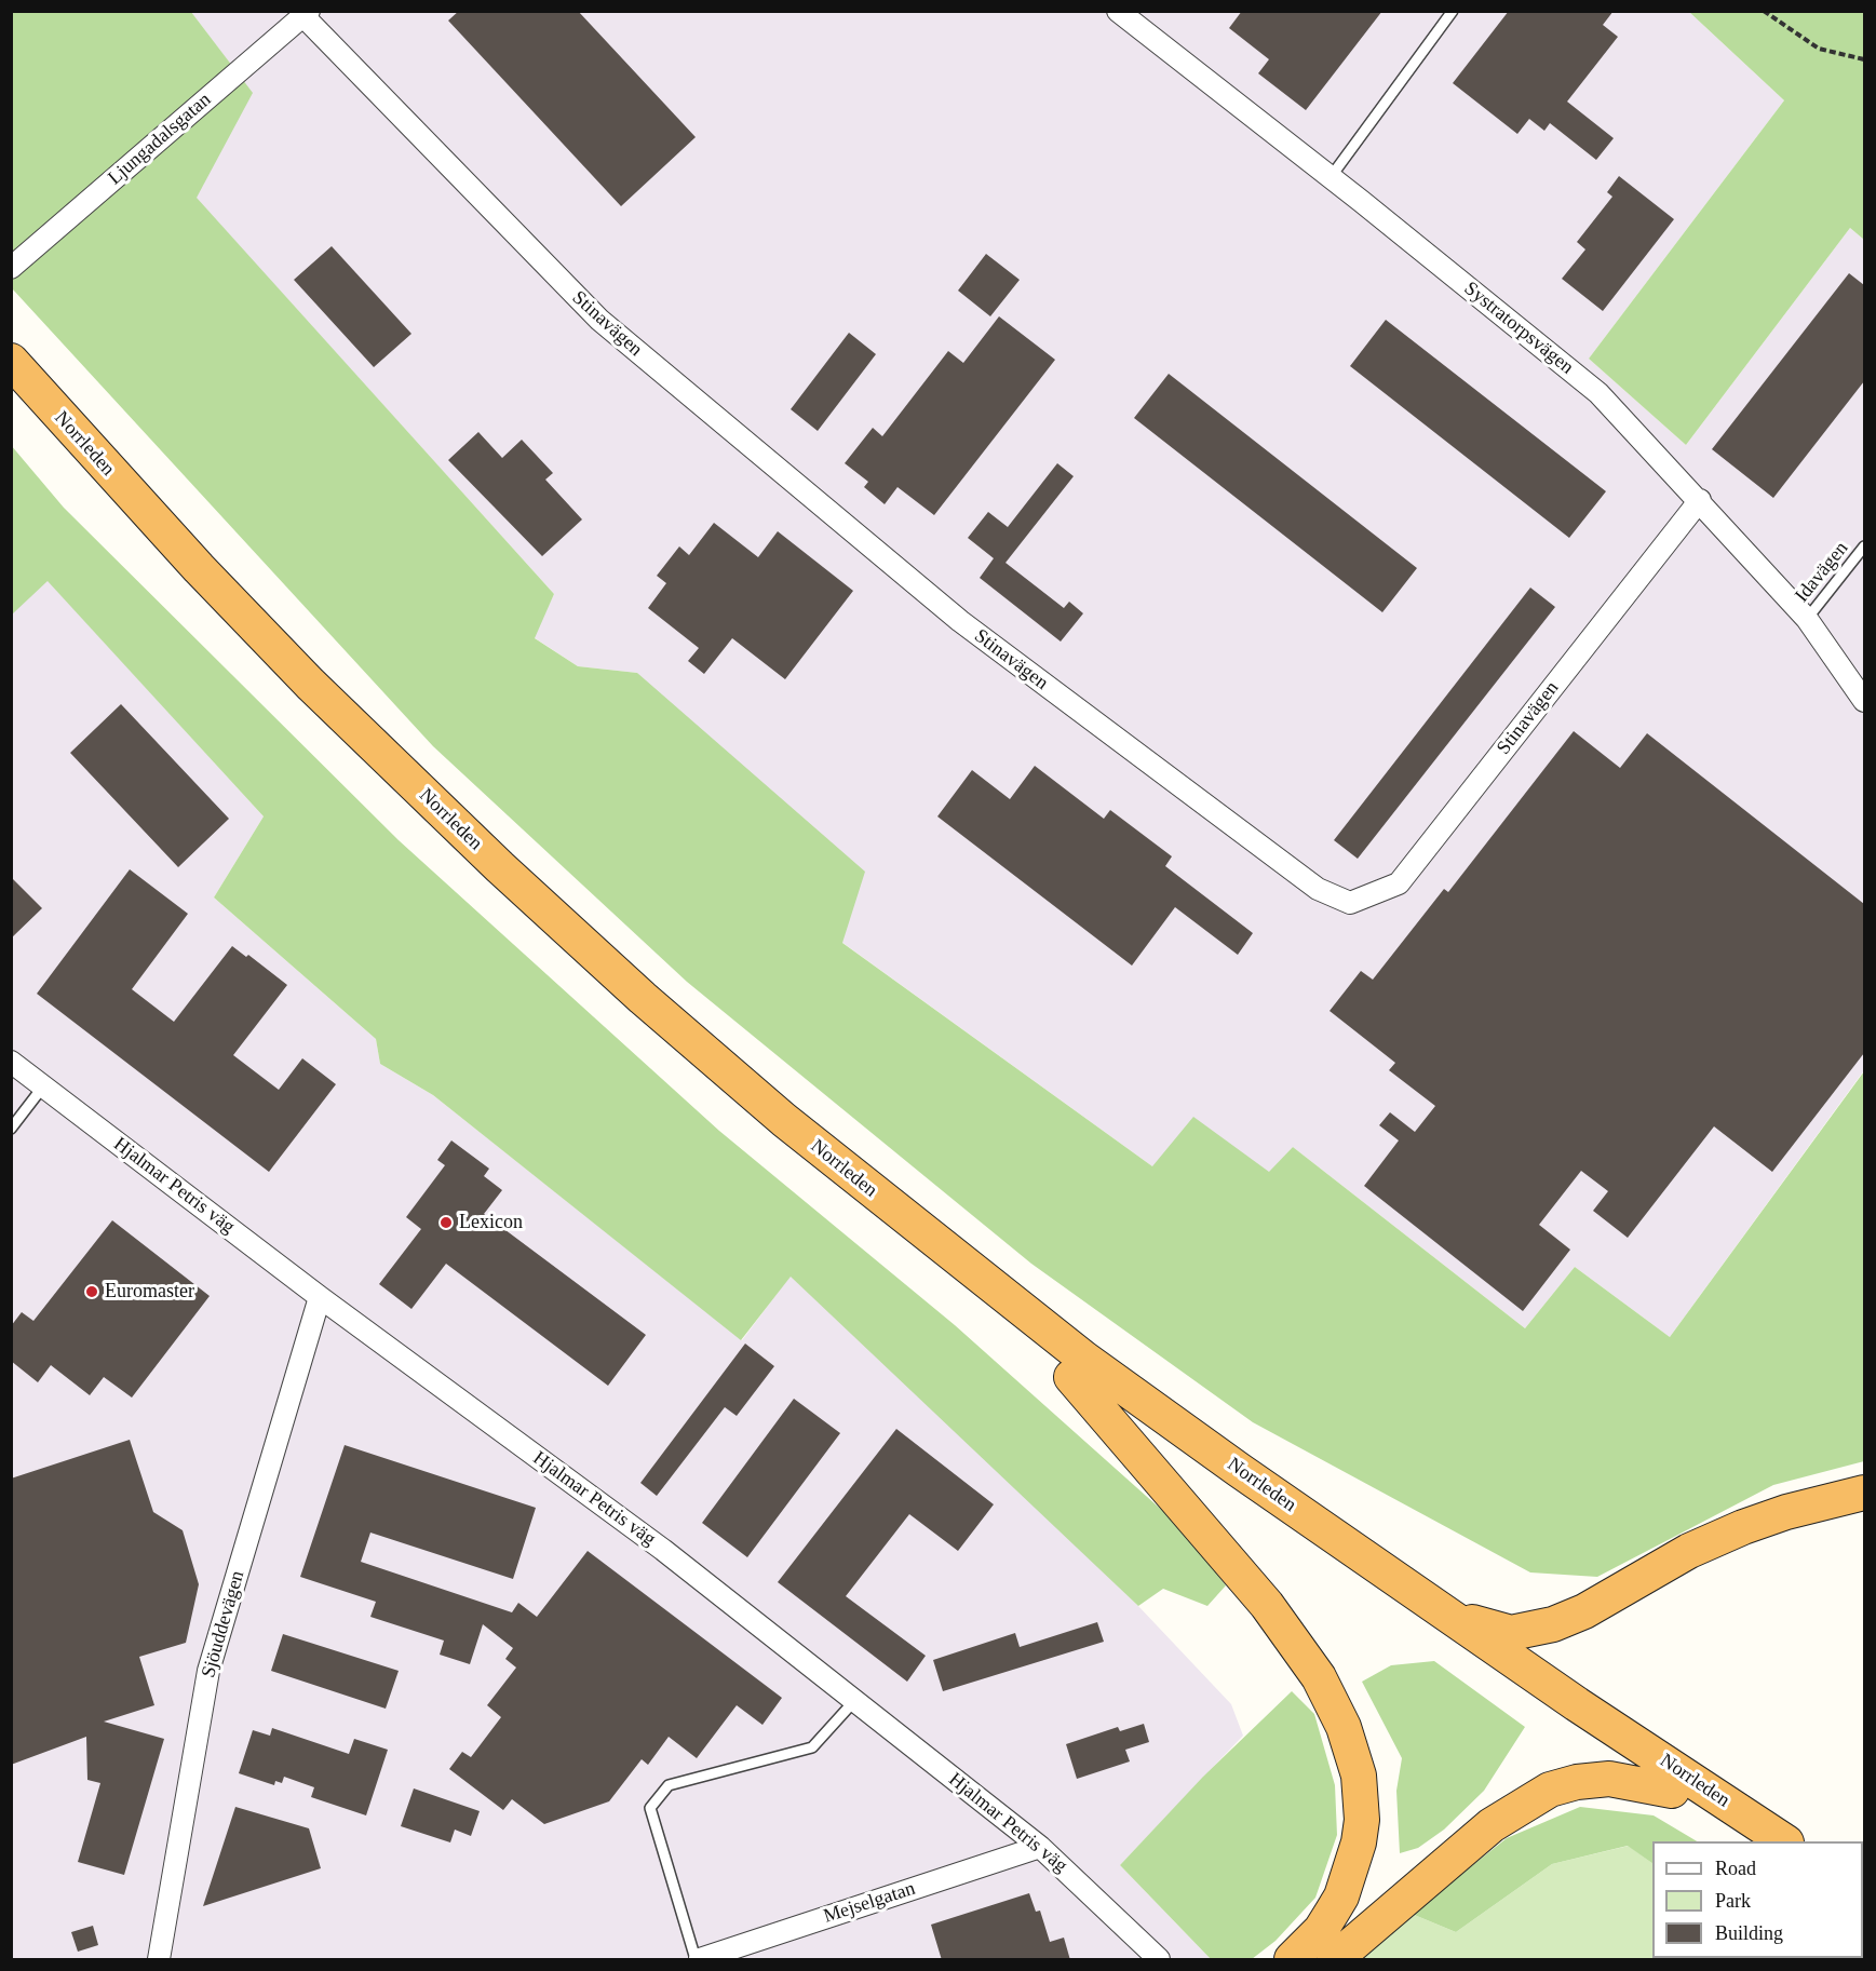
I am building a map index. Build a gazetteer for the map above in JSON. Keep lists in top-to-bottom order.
{
  "streets": {
    "highway": ["Norrleden"],
    "street": [
      "Ljungadalsgatan",
      "Stinavägen",
      "Systratorpsvägen",
      "Hjalmar Petris väg",
      "Sjöuddevägen",
      "Mejselgatan"
    ],
    "lane": ["Idavägen"]
  },
  "crossings": [
    ["Ljungadalsgatan", "Stinavägen"],
    ["Stinavägen", "Systratorpsvägen"],
    ["Systratorpsvägen", "Idavägen"],
    ["Hjalmar Petris väg", "Sjöuddevägen"],
    ["Hjalmar Petris väg", "Mejselgatan"]
  ],
  "places": ["Lexicon", "Euromaster"],
  "legend": ["Road", "Park", "Building"]
}
